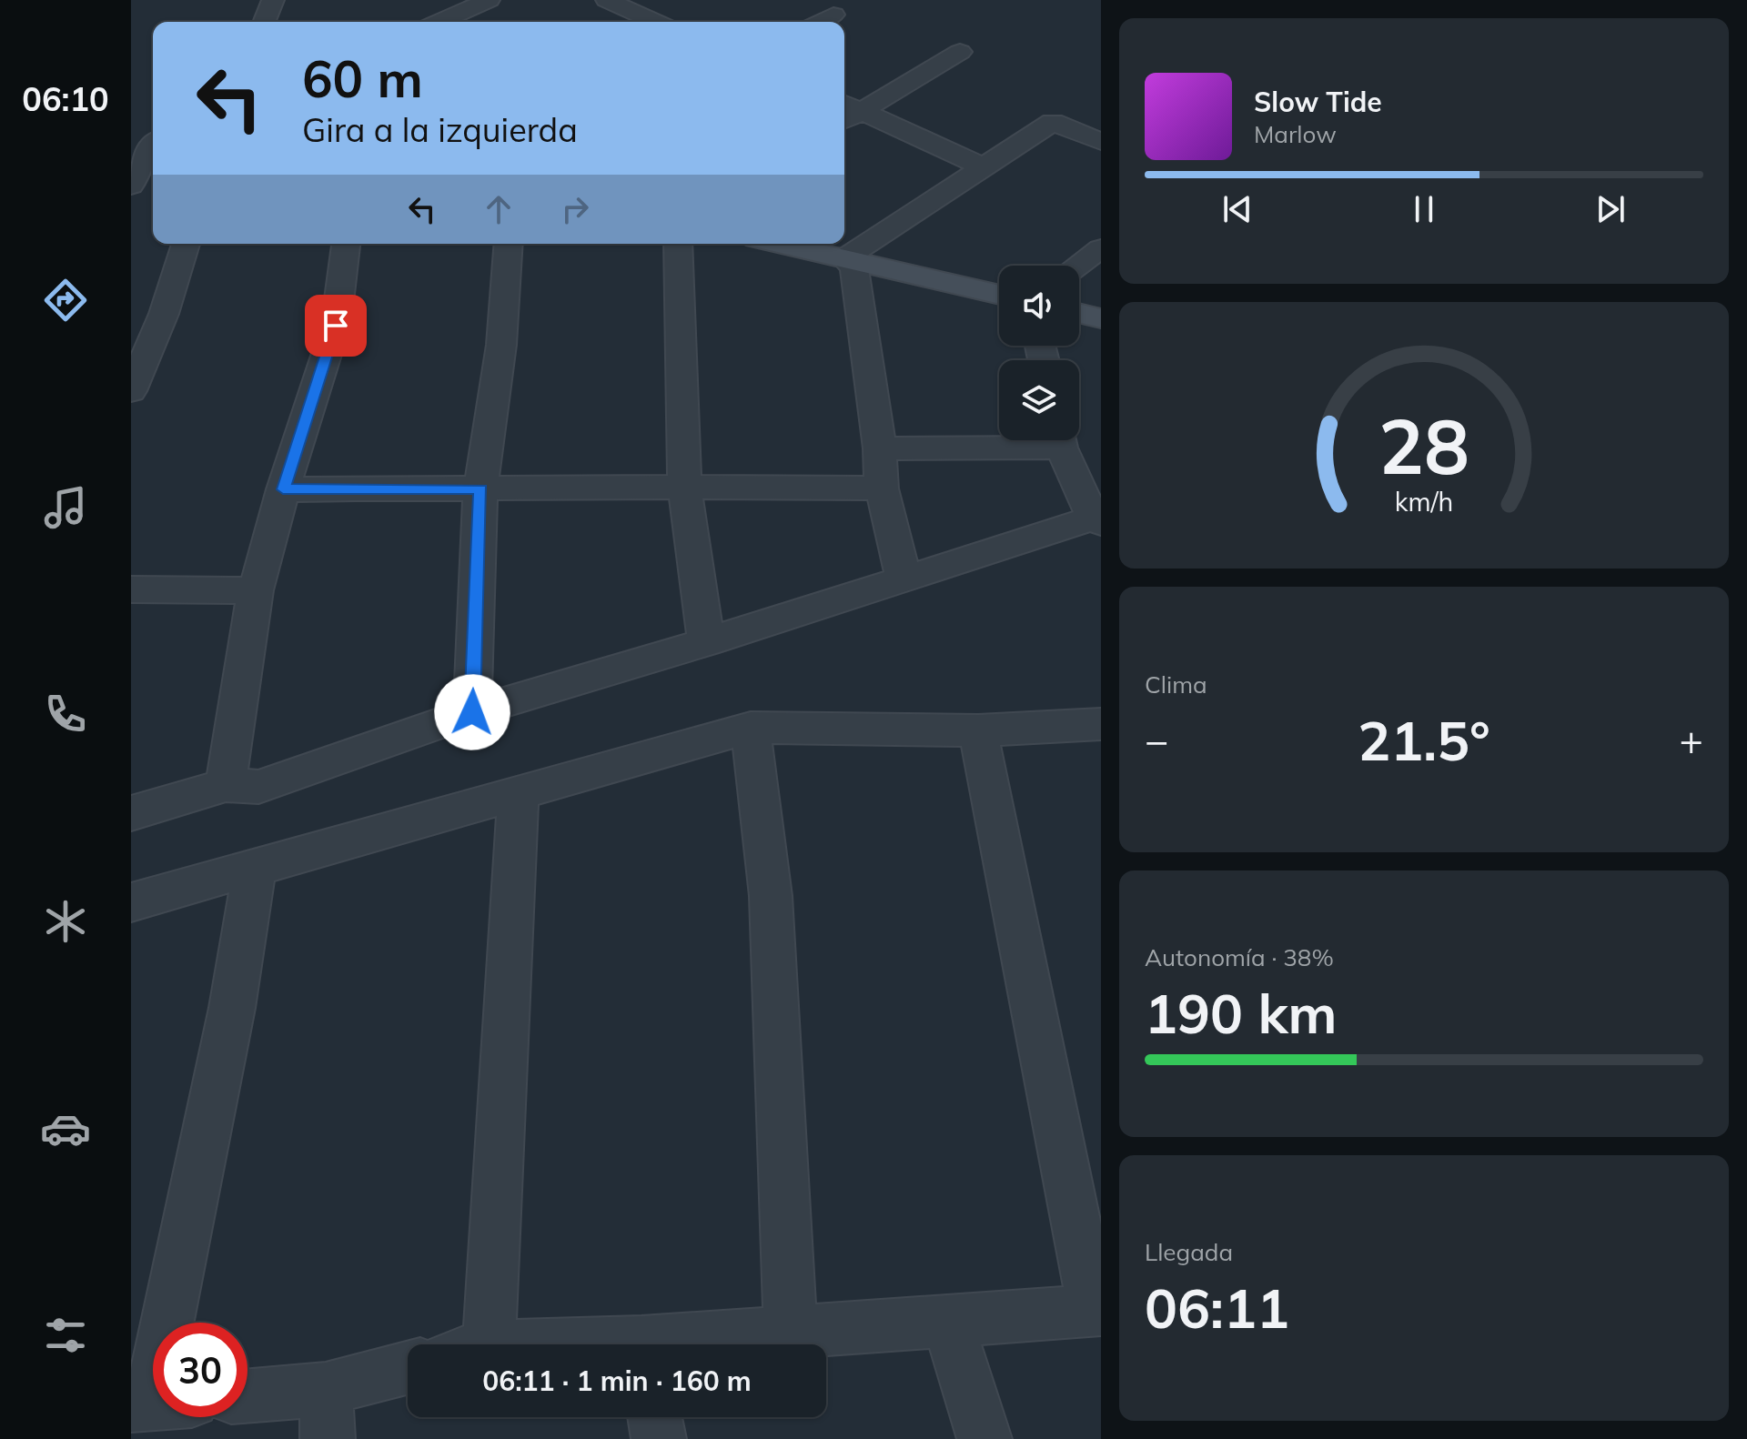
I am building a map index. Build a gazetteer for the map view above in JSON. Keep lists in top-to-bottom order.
{
  "page": {
    "tabs": "06:10",
    "turn": ["60 m", "Gira a la izquierda"],
    "song": ["Slow Tide", "Marlow"],
    "tile": [
      "Clima",
      ["Autonomía · 38%", "190 km"],
      ["Llegada", "06:11"]
    ],
    "heat": ["−", "21.5°", "+"],
    "limit": "30",
    "trip": "06:11 · 1 min · 160 m",
    "gauge": ["28", "km/h"]
  }
}
